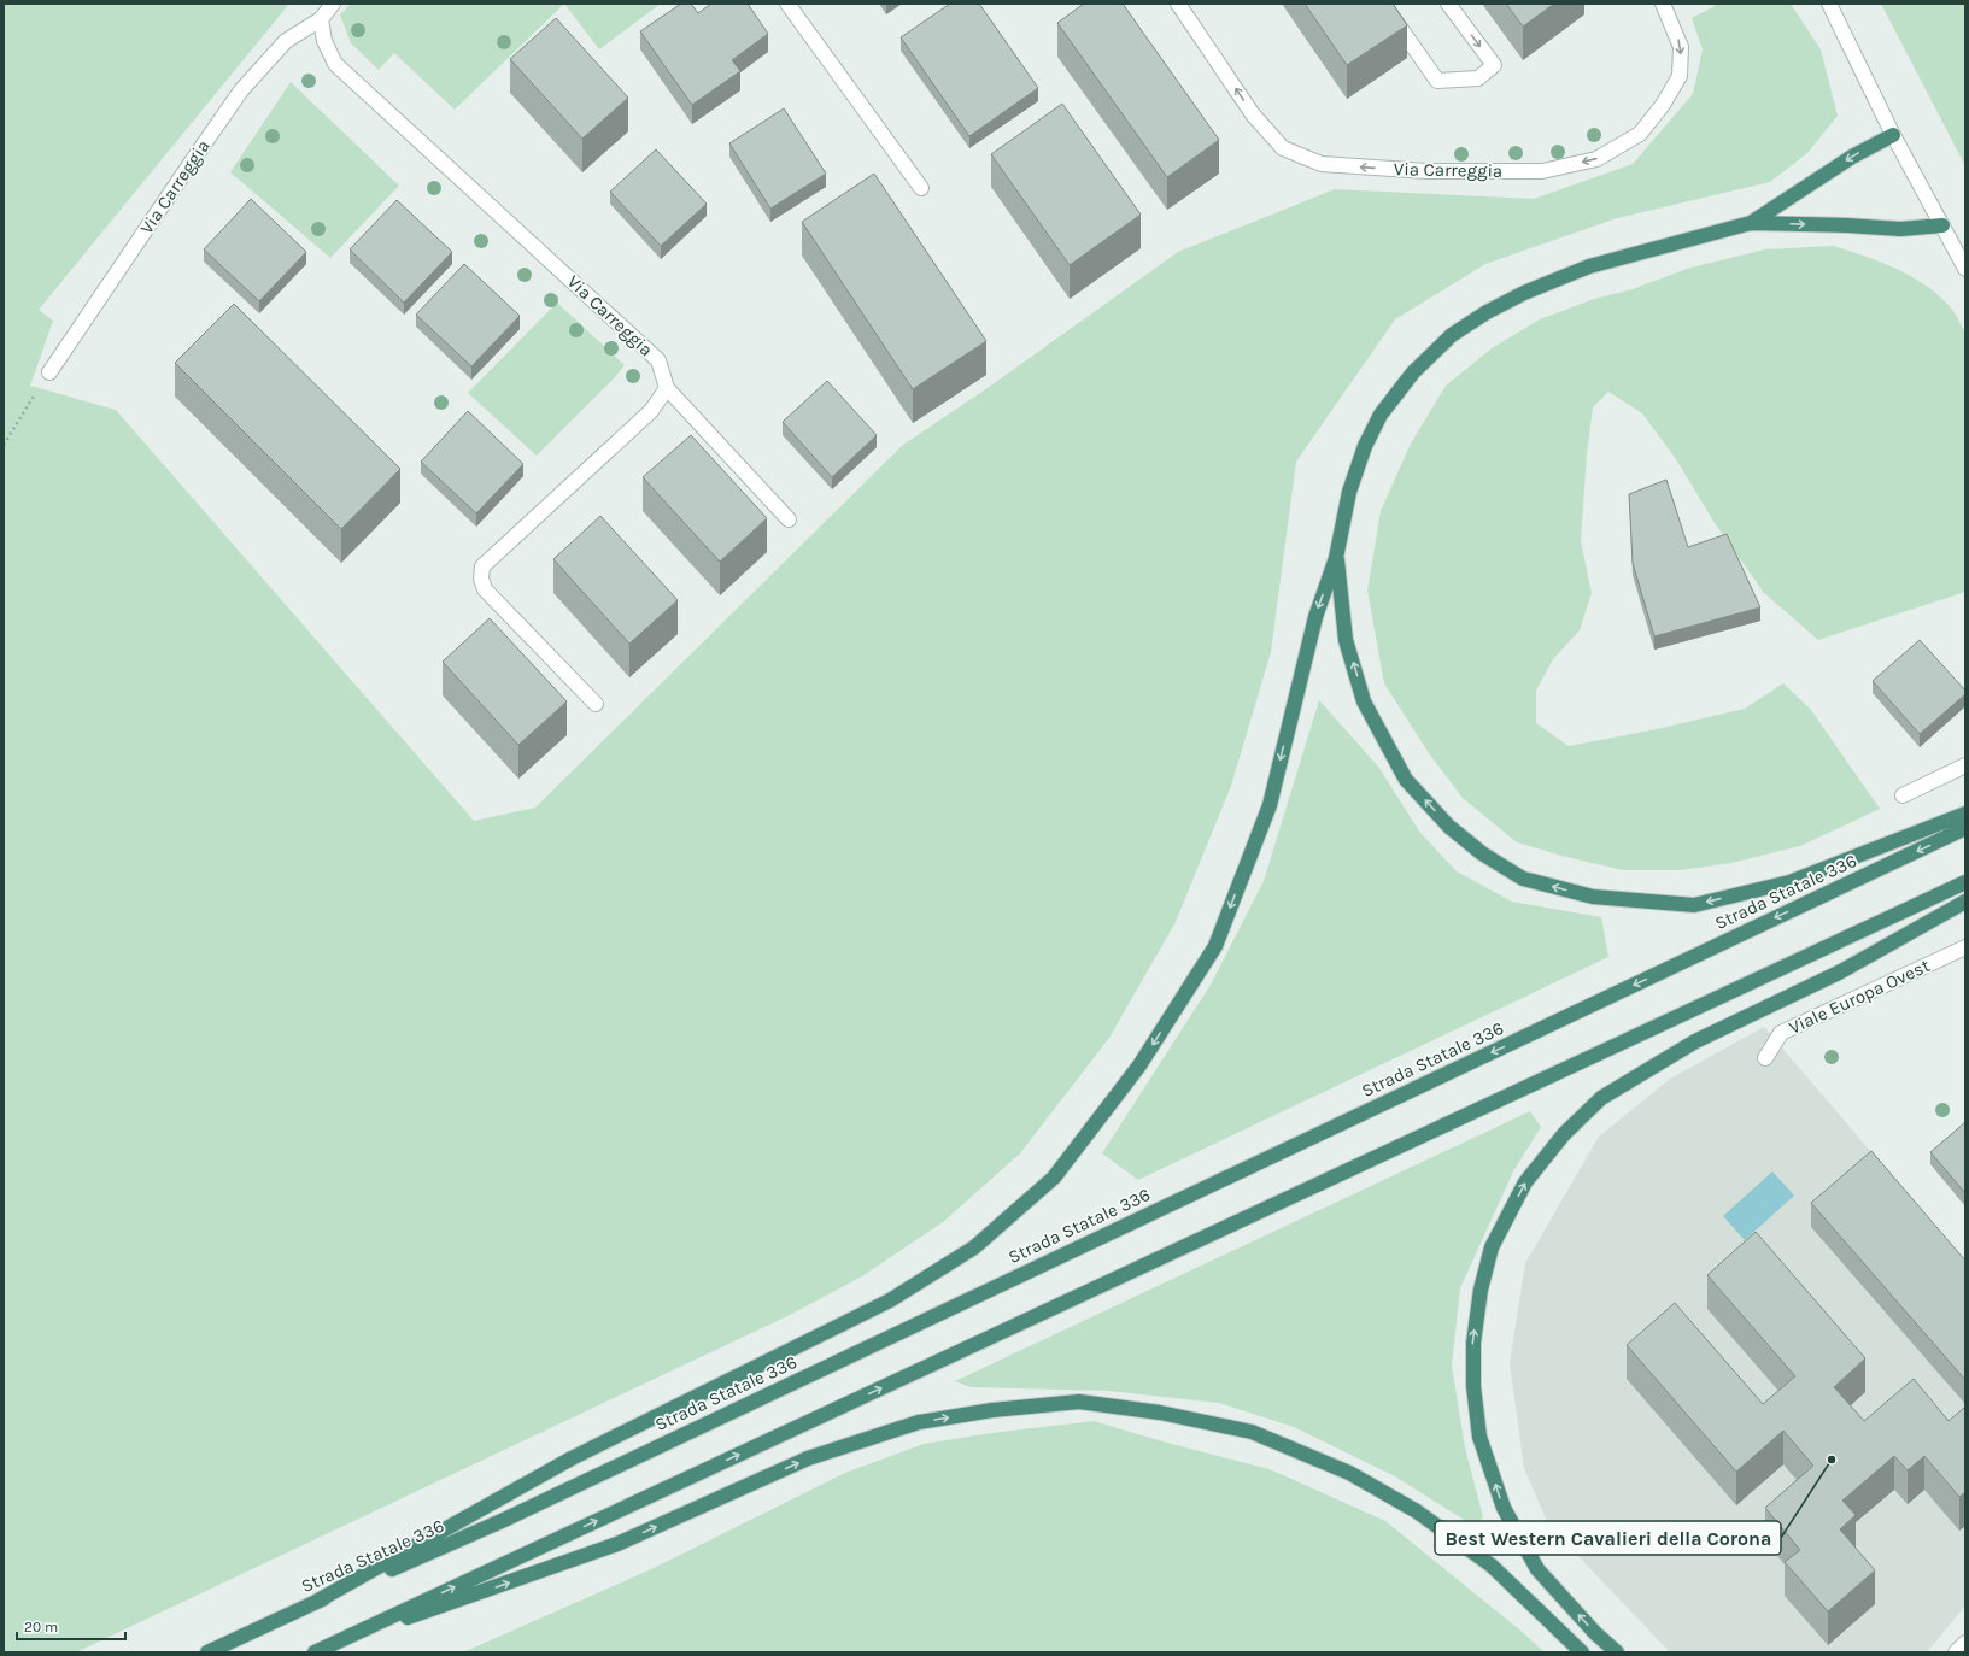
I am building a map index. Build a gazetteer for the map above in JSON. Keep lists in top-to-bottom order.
{
  "streets": {
    "highway": ["Strada Statale 336"],
    "street": ["Via Carreggia", "Viale Europa Ovest"]
  },
  "places": ["Best Western Cavalieri della Corona"],
  "scale_bar": "20 m"
}
